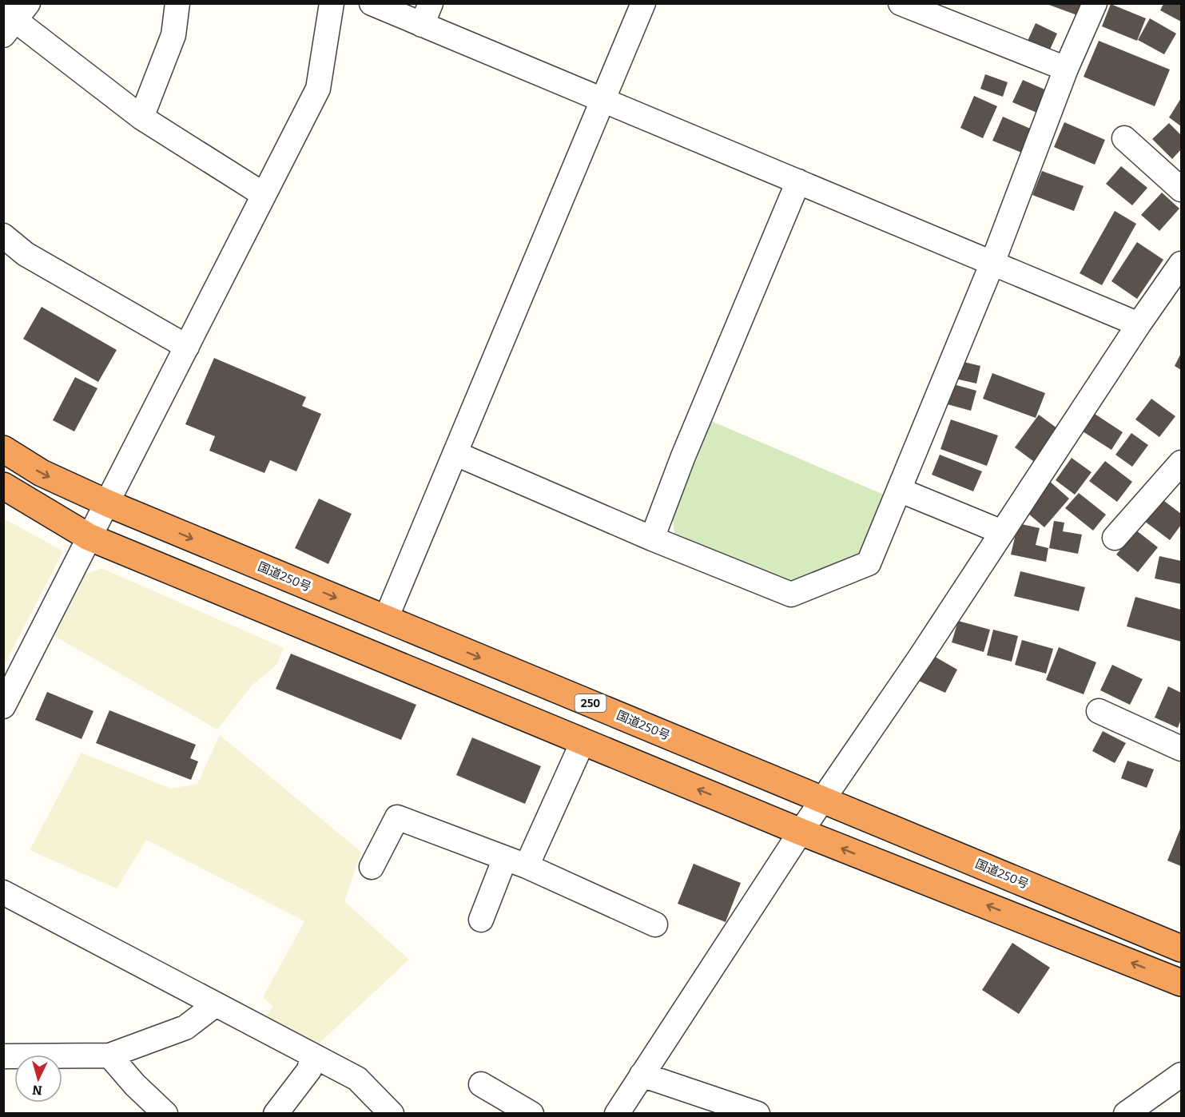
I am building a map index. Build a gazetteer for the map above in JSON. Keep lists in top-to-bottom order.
{
  "streets": {
    "highway": ["国道250号", "250"]
  },
  "north": "bottom"
}
